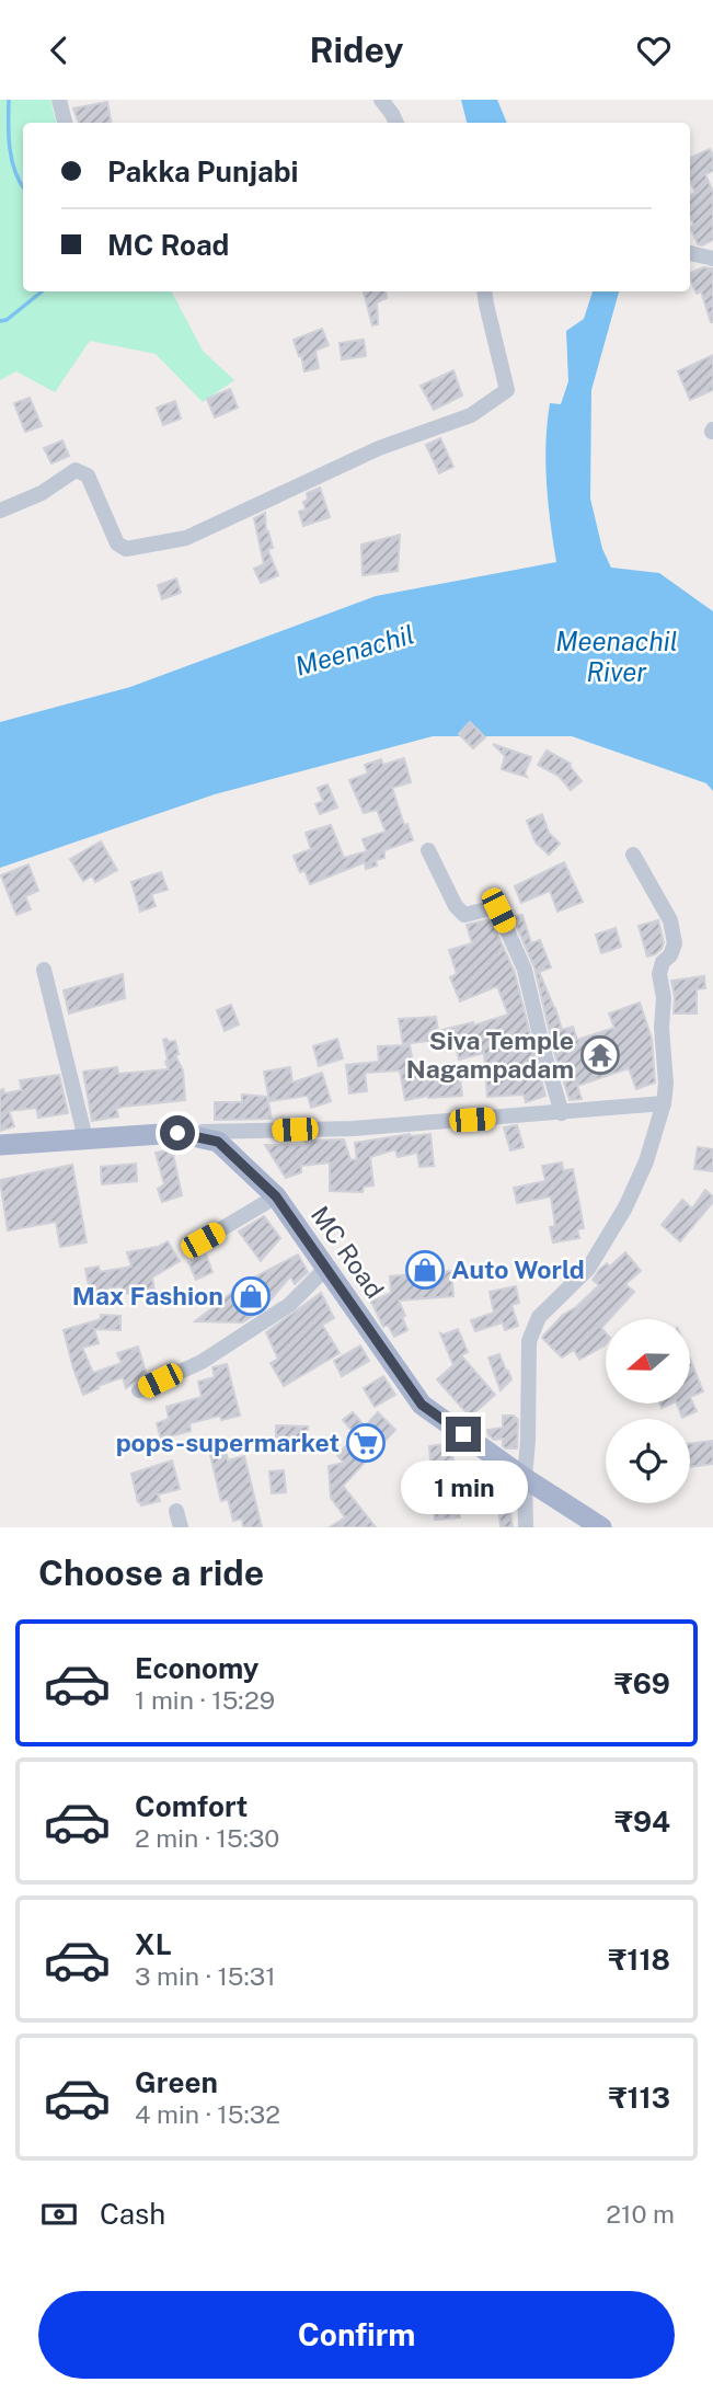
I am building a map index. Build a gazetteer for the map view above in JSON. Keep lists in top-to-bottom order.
{
  "streets": {
    "main road": ["MC Road"]
  },
  "water": ["Meenachil River", "Meenachil"],
  "places": {
    "temple": ["Siva Temple Nagampadam"],
    "shop": ["Auto World", "Max Fashion"],
    "supermarket": ["pops-supermarket"]
  },
  "north": "left",
  "page": {
    "header": "Ridey",
    "banner": ["Pakka Punjabi", "MC Road"],
    "bubble": "1 min",
    "heading": "Choose a ride",
    "list": [
      {
        "name": "Economy",
        "note": "1 min · 15:29",
        "value": "₹69"
      },
      {
        "name": "Comfort",
        "note": "2 min · 15:30",
        "value": "₹94"
      },
      {
        "name": "XL",
        "note": "3 min · 15:31",
        "value": "₹118"
      },
      {
        "name": "Green",
        "note": "4 min · 15:32",
        "value": "₹113"
      }
    ],
    "pay": ["Cash", "210 m"],
    "buttons": "Confirm"
  }
}
